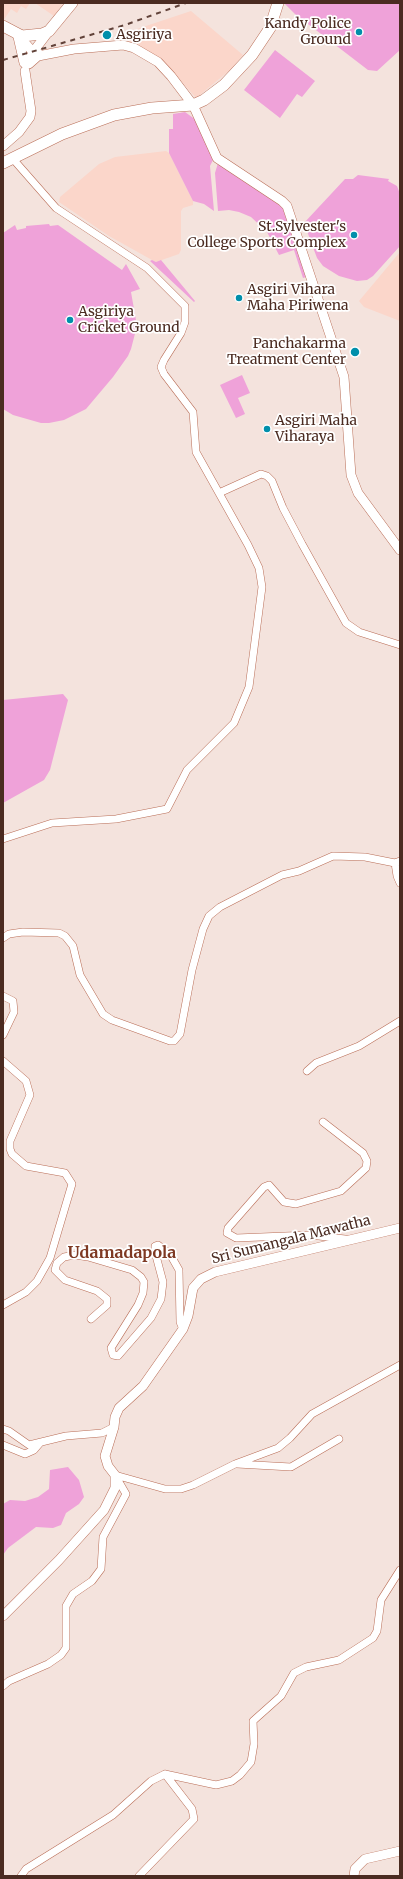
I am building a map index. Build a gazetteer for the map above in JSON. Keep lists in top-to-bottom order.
{
  "streets": {
    "street": ["Sri Sumangala Mawatha"]
  },
  "districts": ["Udamadapola"],
  "places": [
    "Kandy Police Ground",
    "Asgiriya",
    "St.Sylvester's College Sports Complex",
    "Asgiri Vihara Maha Piriwena",
    "Asgiriya Cricket Ground",
    "Panchakarma Treatment Center",
    "Asgiri Maha Viharaya"
  ]
}
